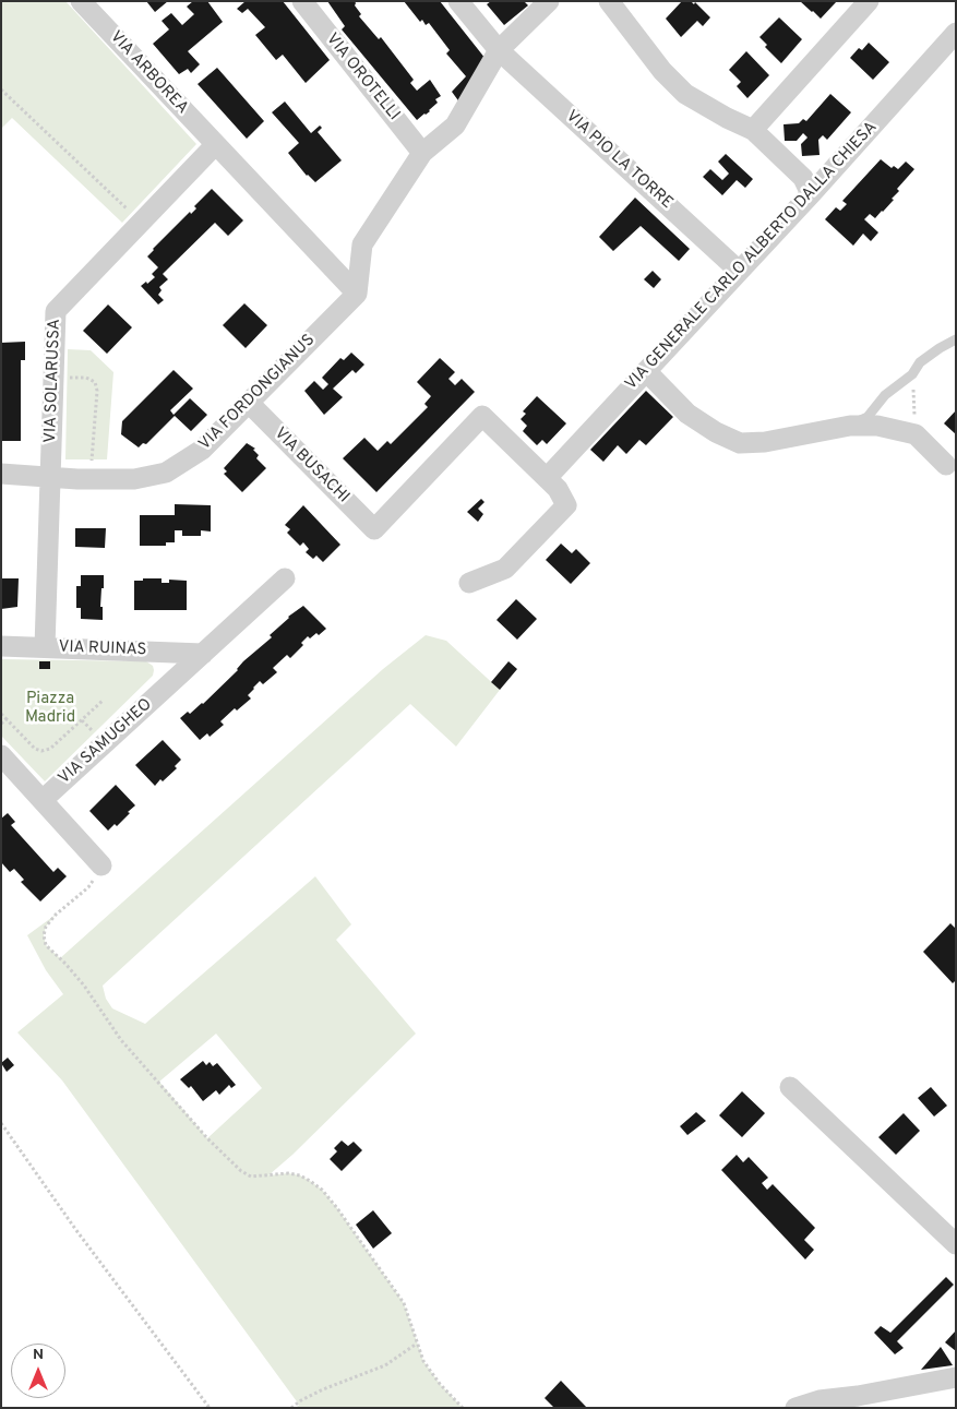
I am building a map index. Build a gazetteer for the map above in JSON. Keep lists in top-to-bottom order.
{
  "streets": {
    "street": [
      "VIA ARBOREA",
      "VIA OROTELLI",
      "VIA PIO LA TORRE",
      "VIA GENERALE CARLO ALBERTO DALLA CHIESA",
      "VIA SOLARUSSA",
      "VIA FORDONGIANUS",
      "VIA BUSACHI",
      "VIA RUINAS",
      "VIA SAMUGHEO"
    ]
  },
  "crossings": [
    ["VIA ARBOREA", "VIA SOLARUSSA"],
    ["VIA ARBOREA", "VIA FORDONGIANUS"],
    ["VIA PIO LA TORRE", "VIA GENERALE CARLO ALBERTO DALLA CHIESA"],
    ["VIA GENERALE CARLO ALBERTO DALLA CHIESA", "VIA BUSACHI"],
    ["VIA SOLARUSSA", "VIA FORDONGIANUS"],
    ["VIA SOLARUSSA", "VIA RUINAS"],
    ["VIA FORDONGIANUS", "VIA BUSACHI"],
    ["VIA RUINAS", "VIA SAMUGHEO"]
  ],
  "parks": ["Piazza Madrid"],
  "north": "top"
}
